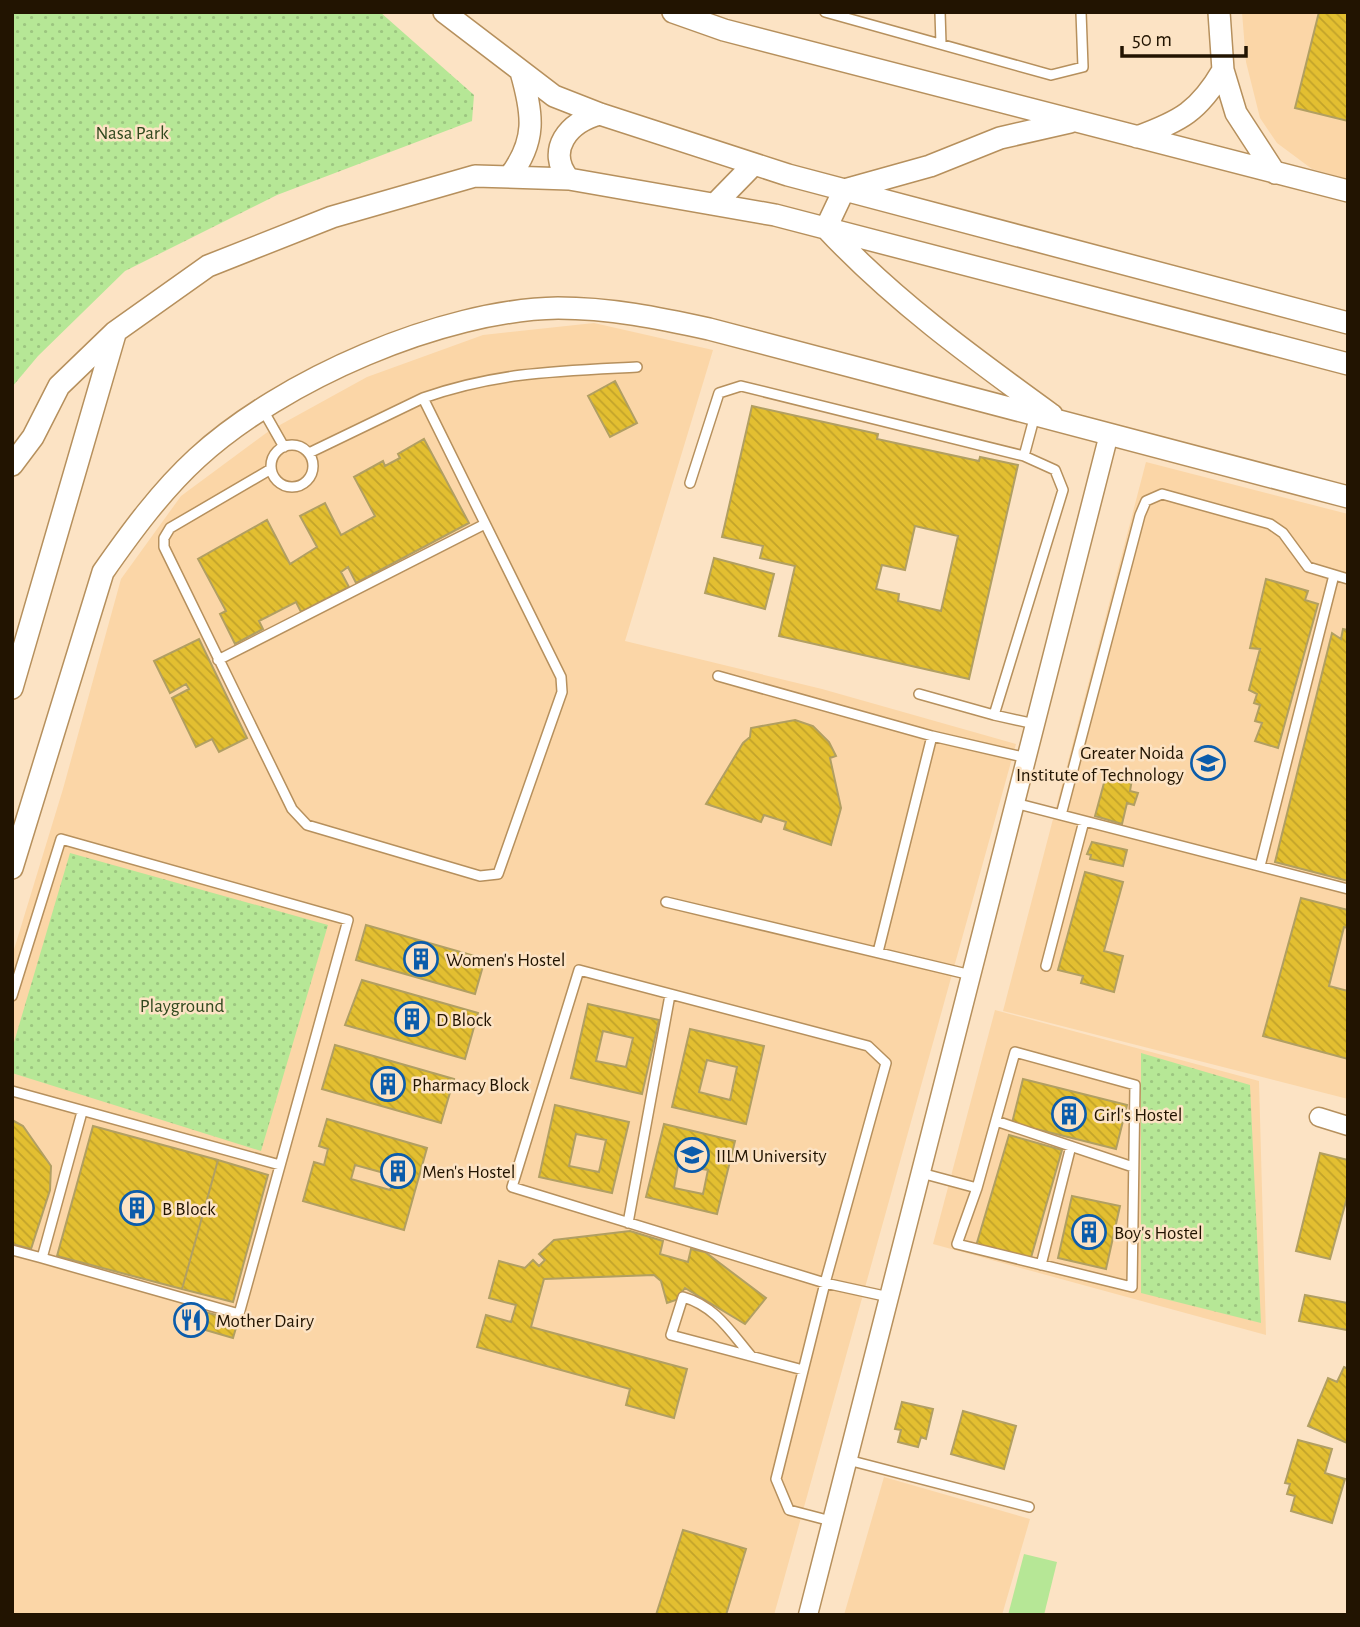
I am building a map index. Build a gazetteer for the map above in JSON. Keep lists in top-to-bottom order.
{
  "parks": ["Nasa Park", "Playground"],
  "places": {
    "school or university": ["Greater Noida Institute of Technology", "IILM University"],
    "building": [
      "Women's Hostel",
      "D Block",
      "Pharmacy Block",
      "Girl's Hostel",
      "Men's Hostel",
      "B Block",
      "Boy's Hostel"
    ],
    "restaurant": ["Mother Dairy"]
  },
  "scale_bar": "50 m"
}
